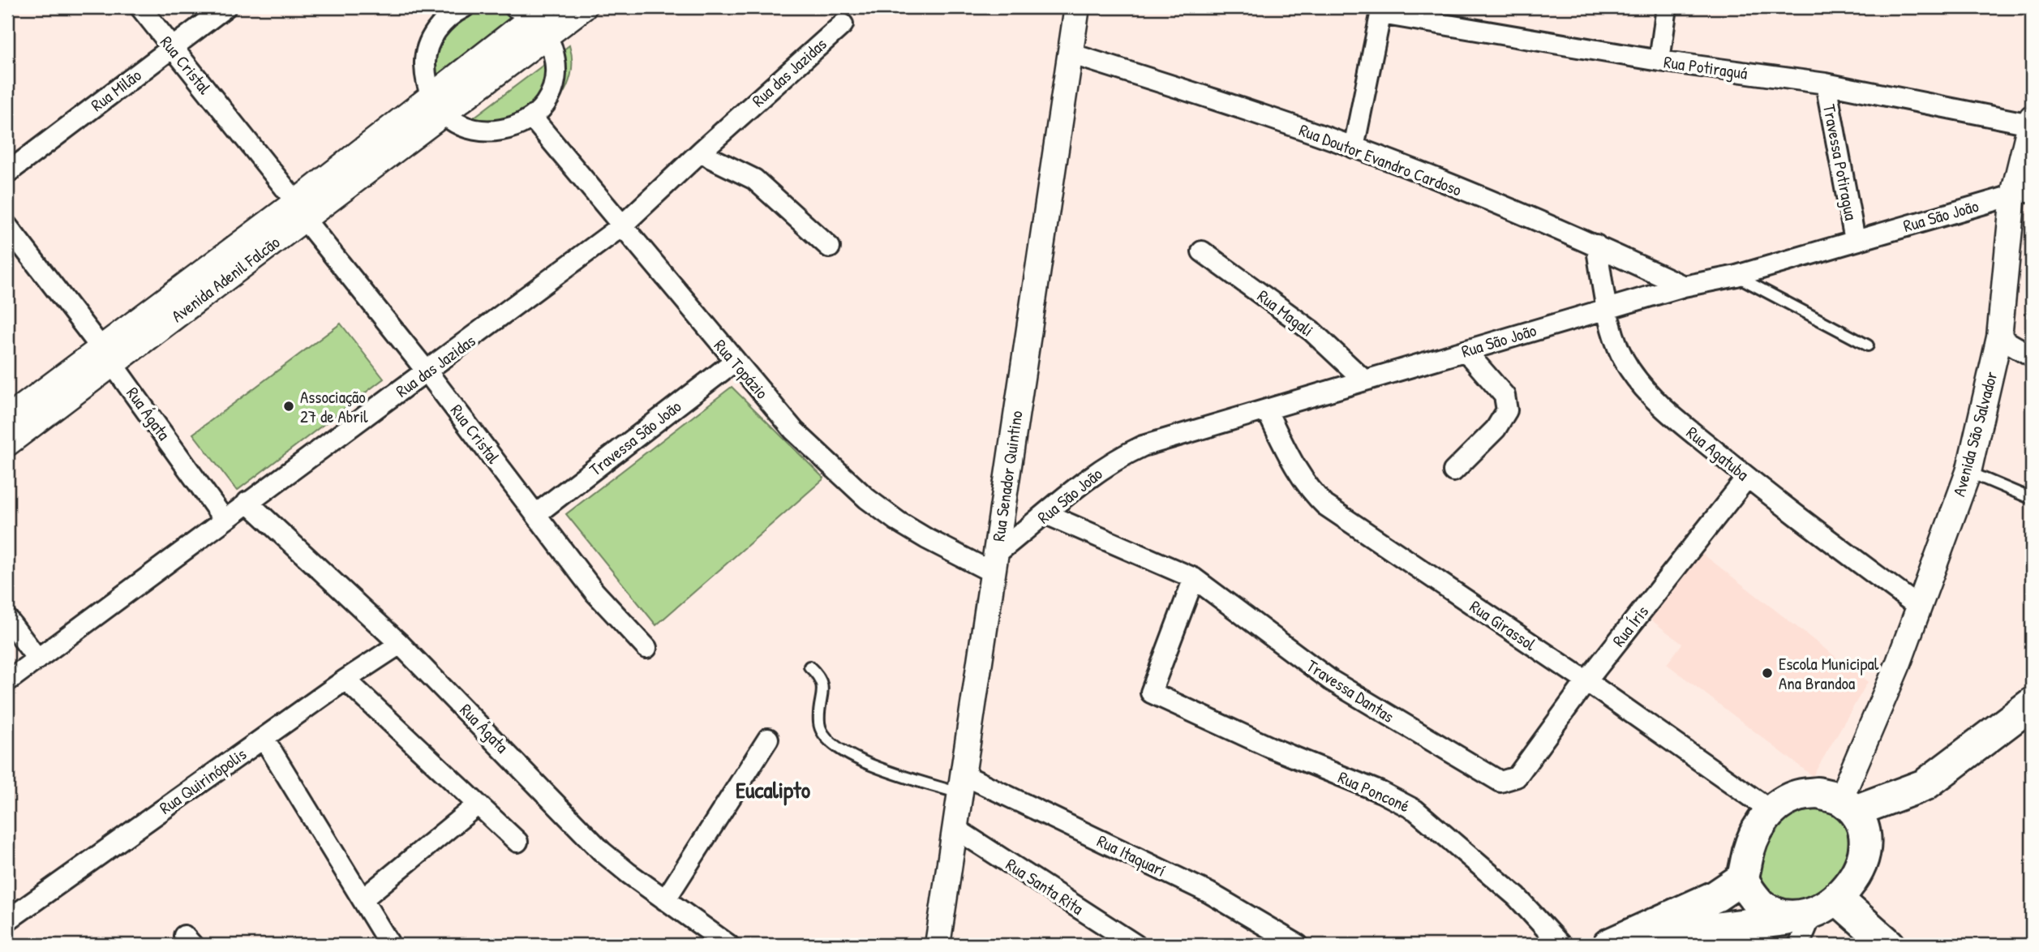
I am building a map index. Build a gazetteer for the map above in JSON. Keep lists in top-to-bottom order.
{
  "streets": {
    "street": [
      "Rua Cristal",
      "Rua Potiraguá",
      "Rua das Jazidas",
      "Rua Milão",
      "Rua Doutor Evandro Cardoso",
      "Travessa Potiragua",
      "Rua São João",
      "Avenida Adenil Falcão",
      "Rua Magali",
      "Rua Topázio",
      "Rua Ágata",
      "Avenida São Salvador",
      "Travessa São João",
      "Rua Agatuba",
      "Rua Senador Quintino",
      "Rua Girassol",
      "Rua Íris",
      "Travessa Dantas",
      "Rua Quirinópolis",
      "Rua Ponconé",
      "Rua Itaquarí",
      "Rua Santa Rita"
    ]
  },
  "crossings": [
    ["Rua Cristal", "Rua das Jazidas"],
    ["Rua Cristal", "Rua Milão"],
    ["Rua Cristal", "Avenida Adenil Falcão"],
    ["Rua Cristal", "Travessa São João"],
    ["Rua Potiraguá", "Travessa Potiragua"],
    ["Rua Potiraguá", "Avenida São Salvador"],
    ["Rua das Jazidas", "Rua Topázio"],
    ["Rua das Jazidas", "Rua Ágata"],
    ["Rua Doutor Evandro Cardoso", "Rua São João"],
    ["Rua Doutor Evandro Cardoso", "Rua Agatuba"],
    ["Rua Doutor Evandro Cardoso", "Rua Senador Quintino"],
    ["Travessa Potiragua", "Rua São João"],
    ["Rua São João", "Rua Magali"],
    ["Rua São João", "Rua Topázio"],
    ["Rua São João", "Avenida São Salvador"],
    ["Rua São João", "Rua Agatuba"],
    ["Rua São João", "Rua Senador Quintino"],
    ["Rua São João", "Rua Girassol"],
    ["Rua São João", "Travessa Dantas"],
    ["Avenida Adenil Falcão", "Rua Ágata"],
    ["Rua Topázio", "Travessa São João"],
    ["Rua Topázio", "Rua Senador Quintino"],
    ["Rua Ágata", "Rua Quirinópolis"],
    ["Avenida São Salvador", "Rua Agatuba"],
    ["Avenida São Salvador", "Rua Girassol"],
    ["Rua Agatuba", "Rua Íris"],
    ["Rua Senador Quintino", "Rua Itaquarí"],
    ["Rua Senador Quintino", "Rua Santa Rita"],
    ["Rua Girassol", "Rua Íris"],
    ["Rua Íris", "Travessa Dantas"],
    ["Travessa Dantas", "Rua Ponconé"]
  ],
  "districts": ["Eucalipto"],
  "places": ["Associação 27 de Abril", "Escola Municipal Ana Brandoa"]
}
